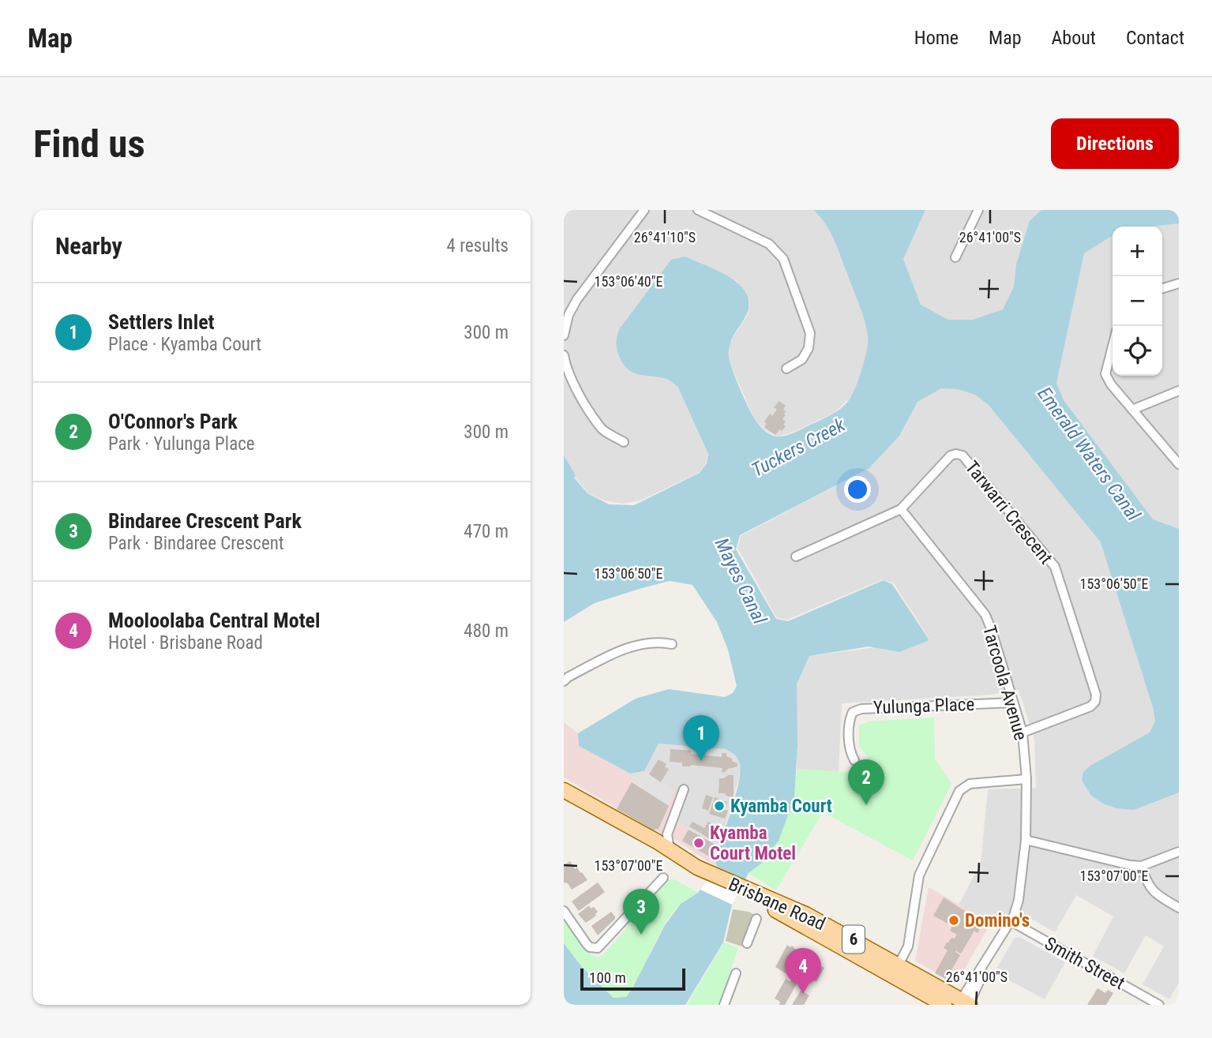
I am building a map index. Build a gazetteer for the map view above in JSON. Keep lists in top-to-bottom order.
{
  "streets": {
    "main road": ["Brisbane Road", "6"],
    "street": [
      "Tarwarri Crescent",
      "Tarcoola Avenue",
      "Yulunga Place",
      "Smith Street"
    ]
  },
  "crossings": [
    ["Tarwarri Crescent", "Tarcoola Avenue"],
    ["Tarcoola Avenue", "Yulunga Place"],
    ["Tarcoola Avenue", "Brisbane Road"],
    ["Tarcoola Avenue", "Smith Street"]
  ],
  "water": ["Tuckers Creek", "Emerald Waters Canal", "Mayes Canal"],
  "places": ["Kyamba Court", "Kyamba Court Motel", "Domino's"],
  "scale_bar": "100 m",
  "page": {
    "header": "Map",
    "nav": [
      "Home",
      "Map",
      "About",
      "Contact"
    ],
    "buttons": "Directions",
    "title": "Find us",
    "heading": ["Nearby", "4 results"],
    "map_buttons": ["+", "−"],
    "list": [
      {
        "mark": "1",
        "name": "Settlers Inlet",
        "note": "Place · Kyamba Court",
        "value": "300 m"
      },
      {
        "mark": "2",
        "name": "O'Connor's Park",
        "note": "Park · Yulunga Place",
        "value": "300 m"
      },
      {
        "mark": "3",
        "name": "Bindaree Crescent Park",
        "note": "Park · Bindaree Crescent",
        "value": "470 m"
      },
      {
        "mark": "4",
        "name": "Mooloolaba Central Motel",
        "note": "Hotel · Brisbane Road",
        "value": "480 m"
      }
    ],
    "pins": [
      "1",
      "2",
      "3",
      "4"
    ],
    "scale": "100 m"
  },
  "coordinates": [
    "26°41'10\"S",
    "26°41'00\"S",
    "153°06'40\"E",
    "153°06'50\"E",
    "153°07'00\"E"
  ]
}
